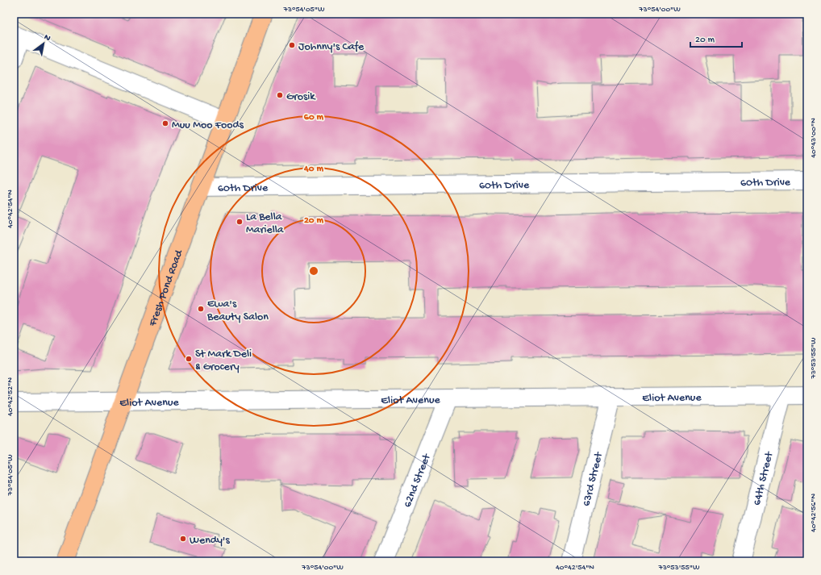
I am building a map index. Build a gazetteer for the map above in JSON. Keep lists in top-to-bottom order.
{
  "streets": {
    "main road": ["Fresh Pond Road"],
    "street": [
      "60th Drive",
      "Eliot Avenue",
      "64th Street",
      "63rd Street",
      "62nd Street"
    ]
  },
  "crossings": [
    ["60th Drive", "Fresh Pond Road"],
    ["Fresh Pond Road", "Eliot Avenue"],
    ["Eliot Avenue", "64th Street"],
    ["Eliot Avenue", "63rd Street"],
    ["Eliot Avenue", "62nd Street"]
  ],
  "places": [
    "Johnny's Cafe",
    "Grosik",
    "Muu Moo Foods",
    "La Bella Mariella",
    "Ewa's Beauty Salon",
    "St Mark Deli & Grocery",
    "Wendy's"
  ],
  "scale_bar": "20 m",
  "north": "top right",
  "coordinates": [
    "73°54'05\"W",
    "73°54'00\"W",
    "40°43'00\"N",
    "40°42'54\"N",
    "73°53'55\"W",
    "40°42'52\"N",
    "40°42'56\"N"
  ],
  "rings": ["60 m", "40 m", "20 m"]
}
